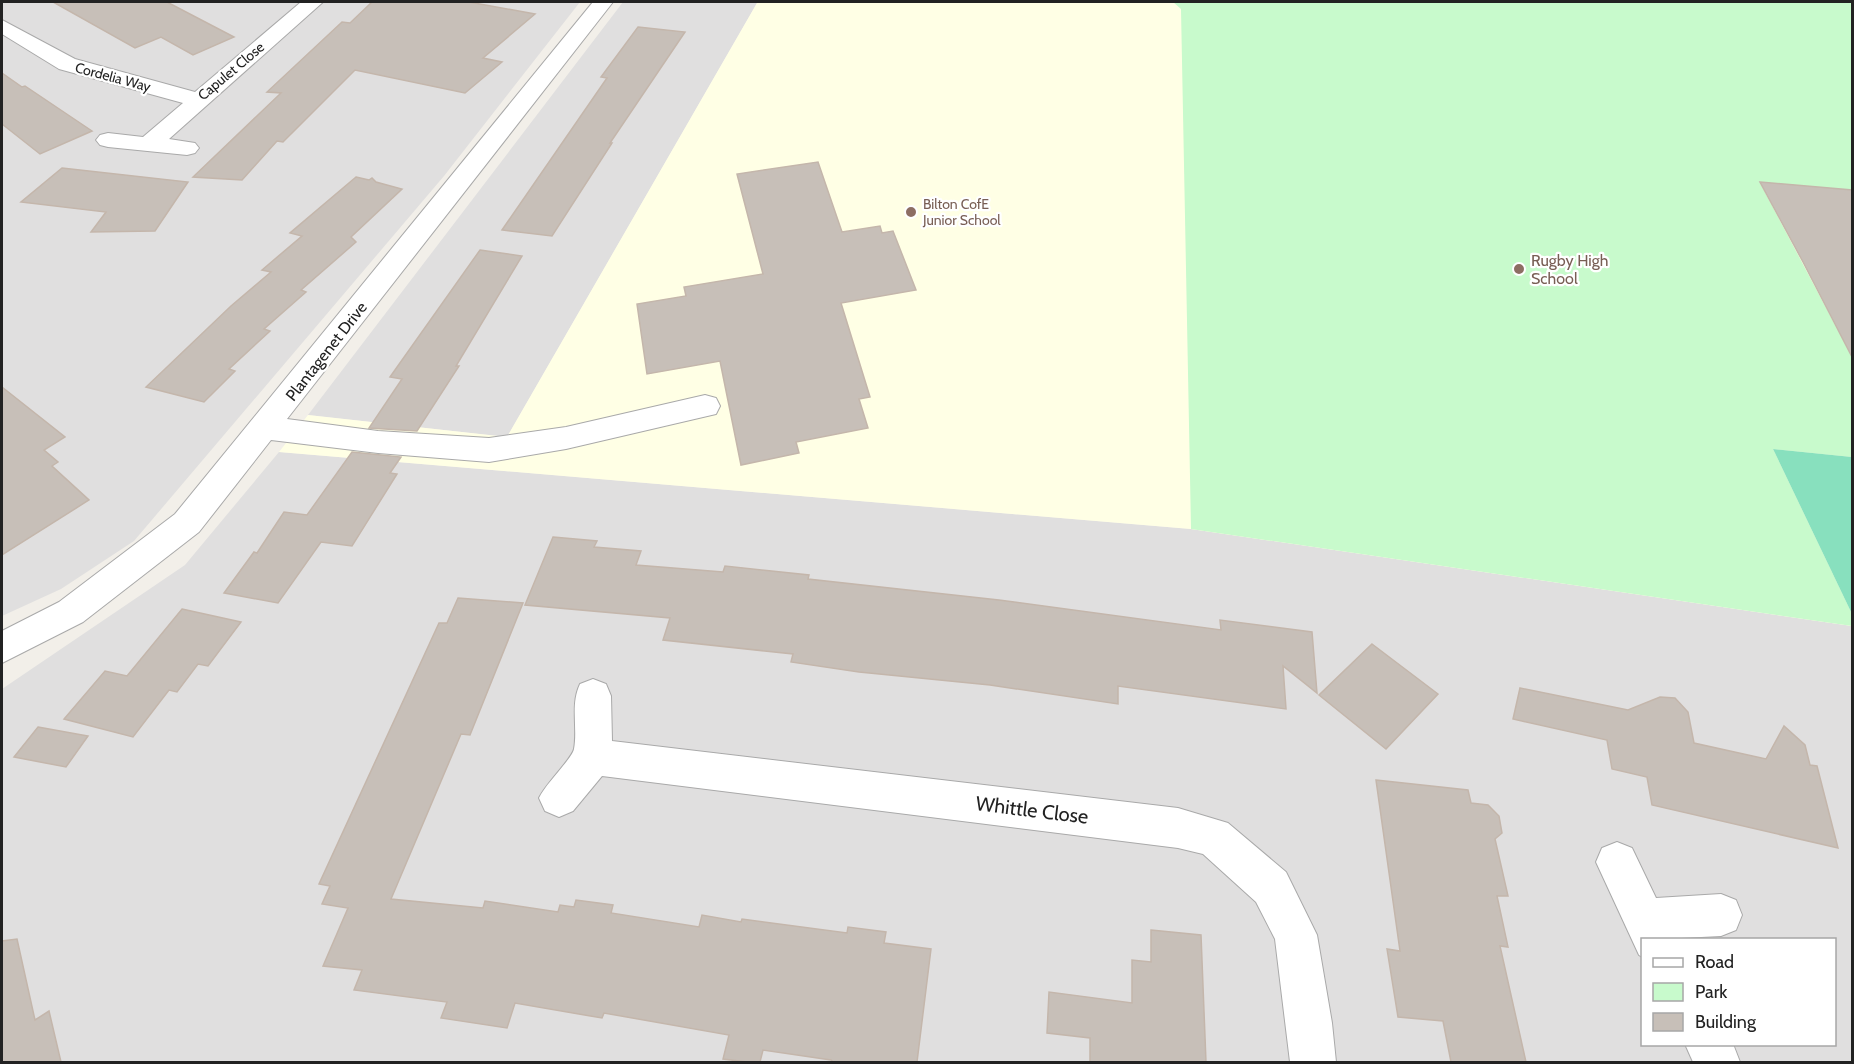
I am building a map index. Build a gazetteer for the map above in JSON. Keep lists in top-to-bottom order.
{
  "streets": {
    "street": [
      "Capulet Close",
      "Cordelia Way",
      "Plantagenet Drive",
      "Whittle Close"
    ]
  },
  "crossings": [
    ["Capulet Close", "Cordelia Way"]
  ],
  "places": ["Bilton CofE Junior School", "Rugby High School"],
  "legend": ["Road", "Park", "Building"]
}
